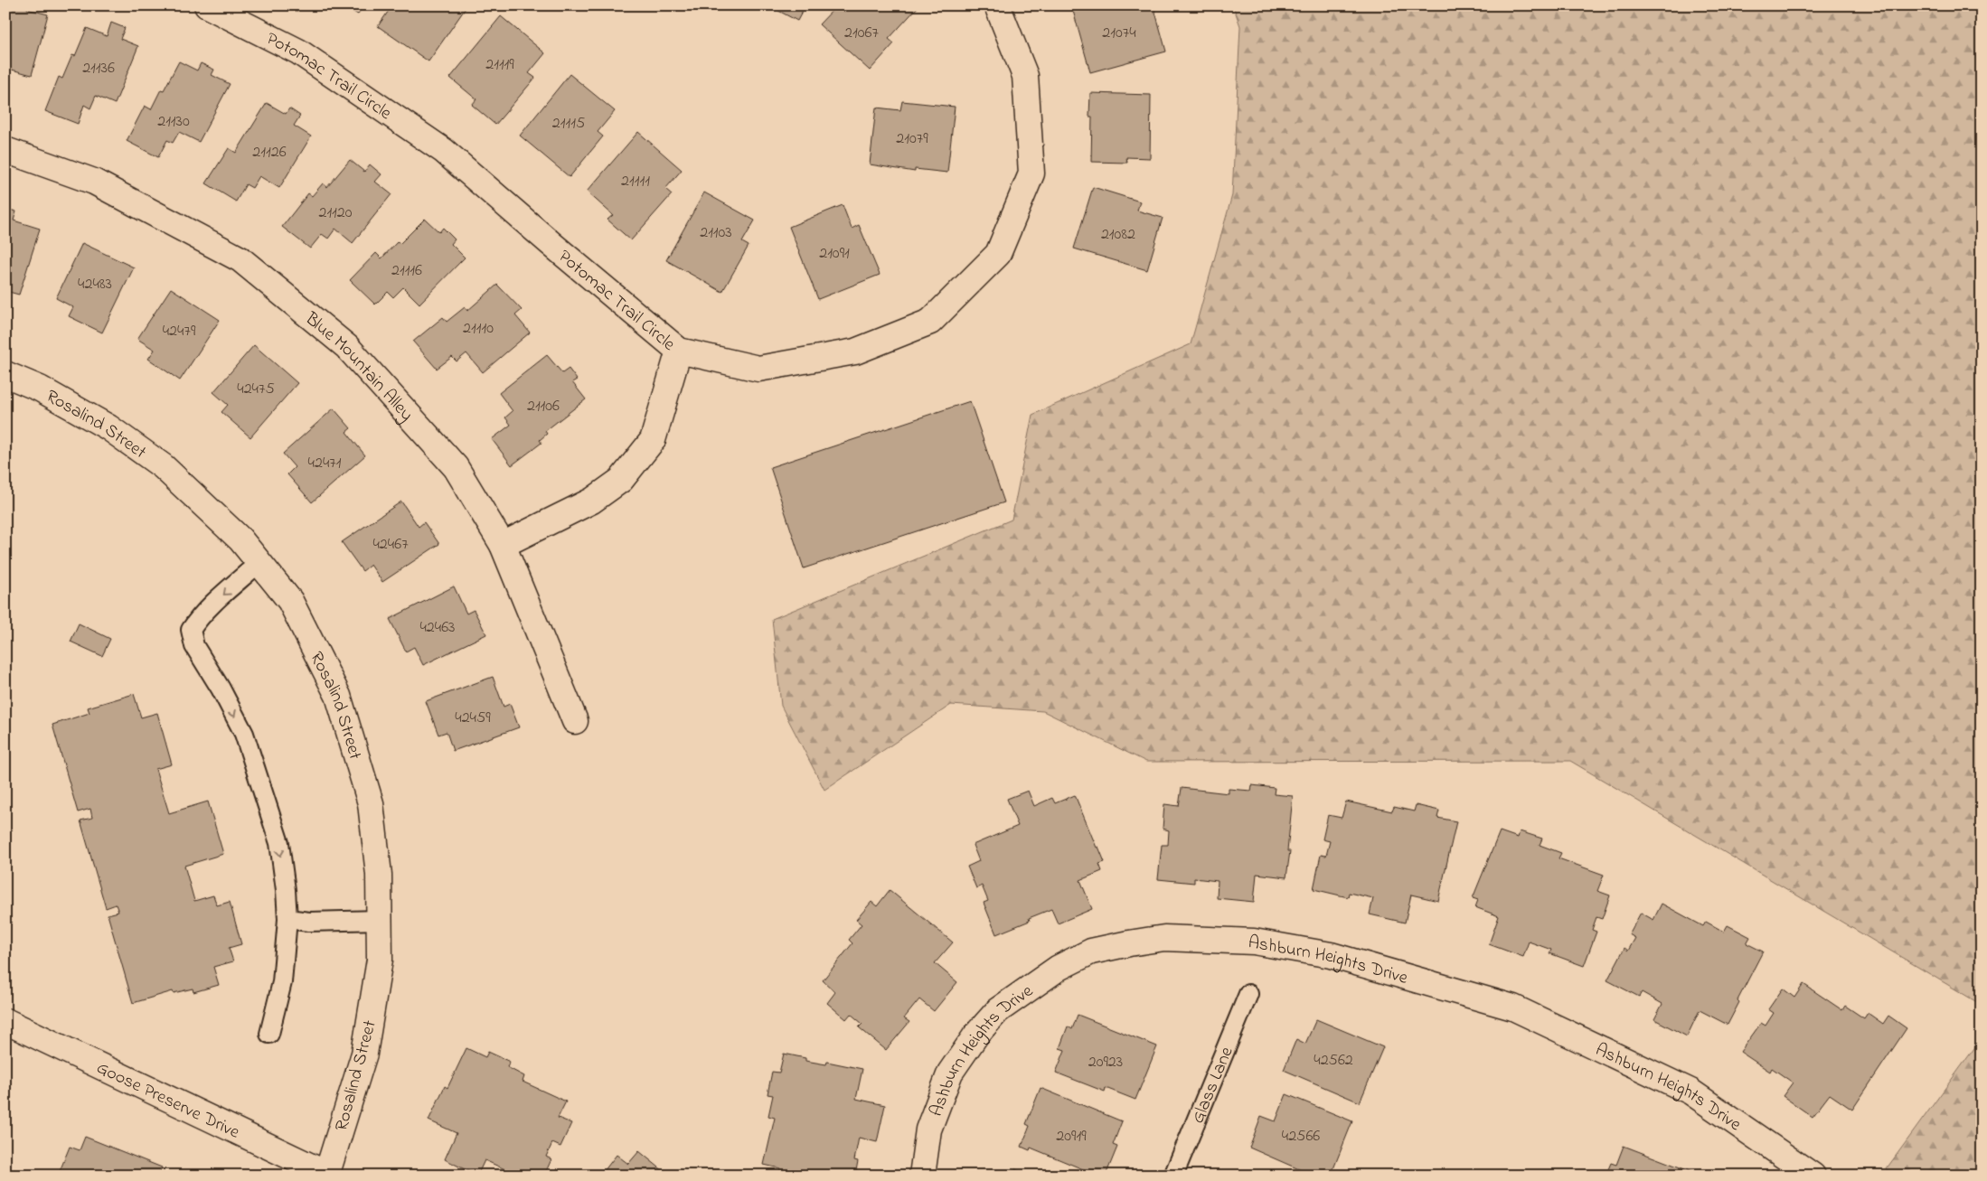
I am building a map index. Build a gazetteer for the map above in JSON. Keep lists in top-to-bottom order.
{
  "streets": {
    "street": [
      "Potomac Trail Circle",
      "Blue Mountain Alley",
      "Rosalind Street",
      "Ashburn Heights Drive",
      "Goose Preserve Drive"
    ],
    "lane": ["Glass Lane"]
  },
  "crossings": [
    ["Rosalind Street", "Goose Preserve Drive"]
  ],
  "house_numbers": [
    "21067",
    "21074",
    "21119",
    "21136",
    "21130",
    "21115",
    "21079",
    "21126",
    "21111",
    "21120",
    "21103",
    "21082",
    "21091",
    "21116",
    "42483",
    "21110",
    "42479",
    "42475",
    "21106",
    "42471",
    "42467",
    "42463",
    "42459",
    "42562",
    "20923",
    "20919",
    "42566"
  ]
}
